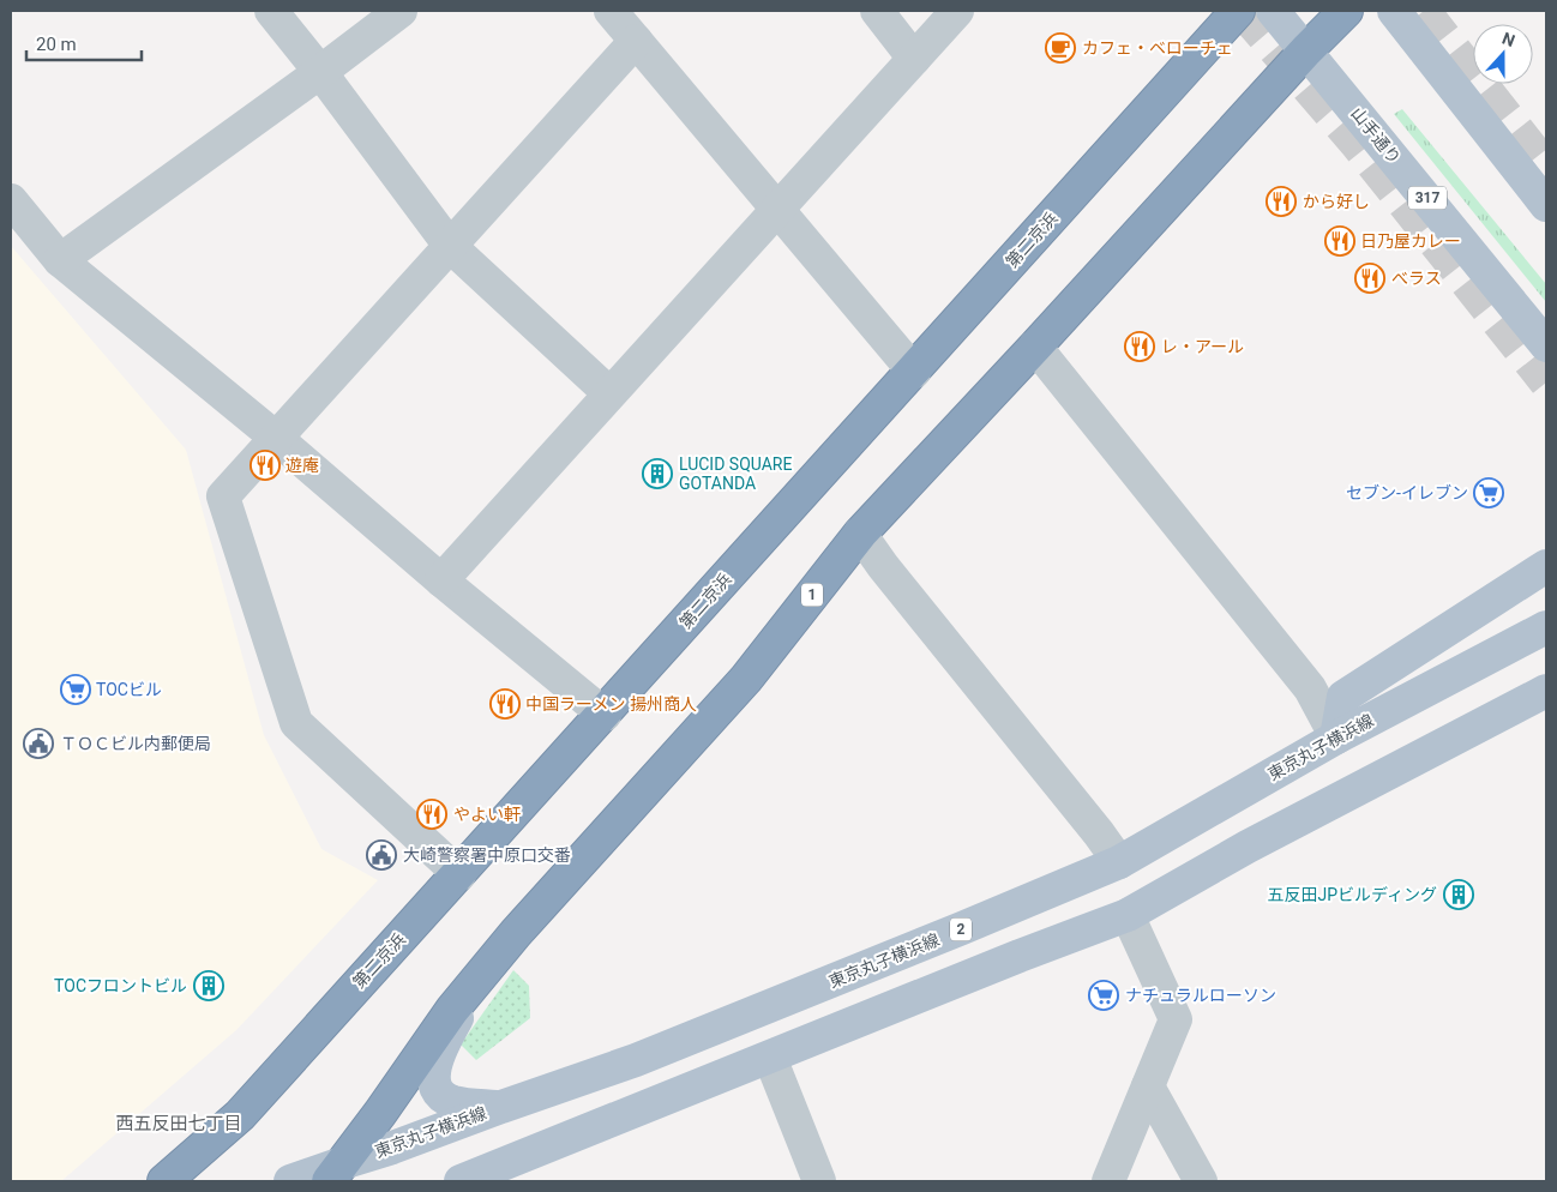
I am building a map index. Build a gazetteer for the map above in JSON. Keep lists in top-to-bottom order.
{
  "streets": {
    "highway": ["第二京浜", "1"],
    "main road": [
      "山手通り",
      "317",
      "東京丸子横浜線",
      "2"
    ]
  },
  "crossings": [
    ["山手通り", "1"],
    ["1", "東京丸子横浜線"]
  ],
  "districts": ["西五反田七丁目"],
  "places": {
    "cafe": ["カフェ・ベローチェ"],
    "restaurant": [
      "から好し",
      "日乃屋カレー",
      "べラス",
      "レ・アール",
      "遊庵",
      "中国ラーメン 揚州商人",
      "やよい軒"
    ],
    "building": ["LUCID SQUARE GOTANDA", "五反田JPビルディング", "TOCフロントビル"],
    "supermarket": ["セブン-イレブン", "TOCビル", "ナチュラルローソン"],
    "public building": ["ＴＯＣビル内郵便局", "大崎警察署中原口交番"]
  },
  "scale_bar": "20 m",
  "north": "top"
}
